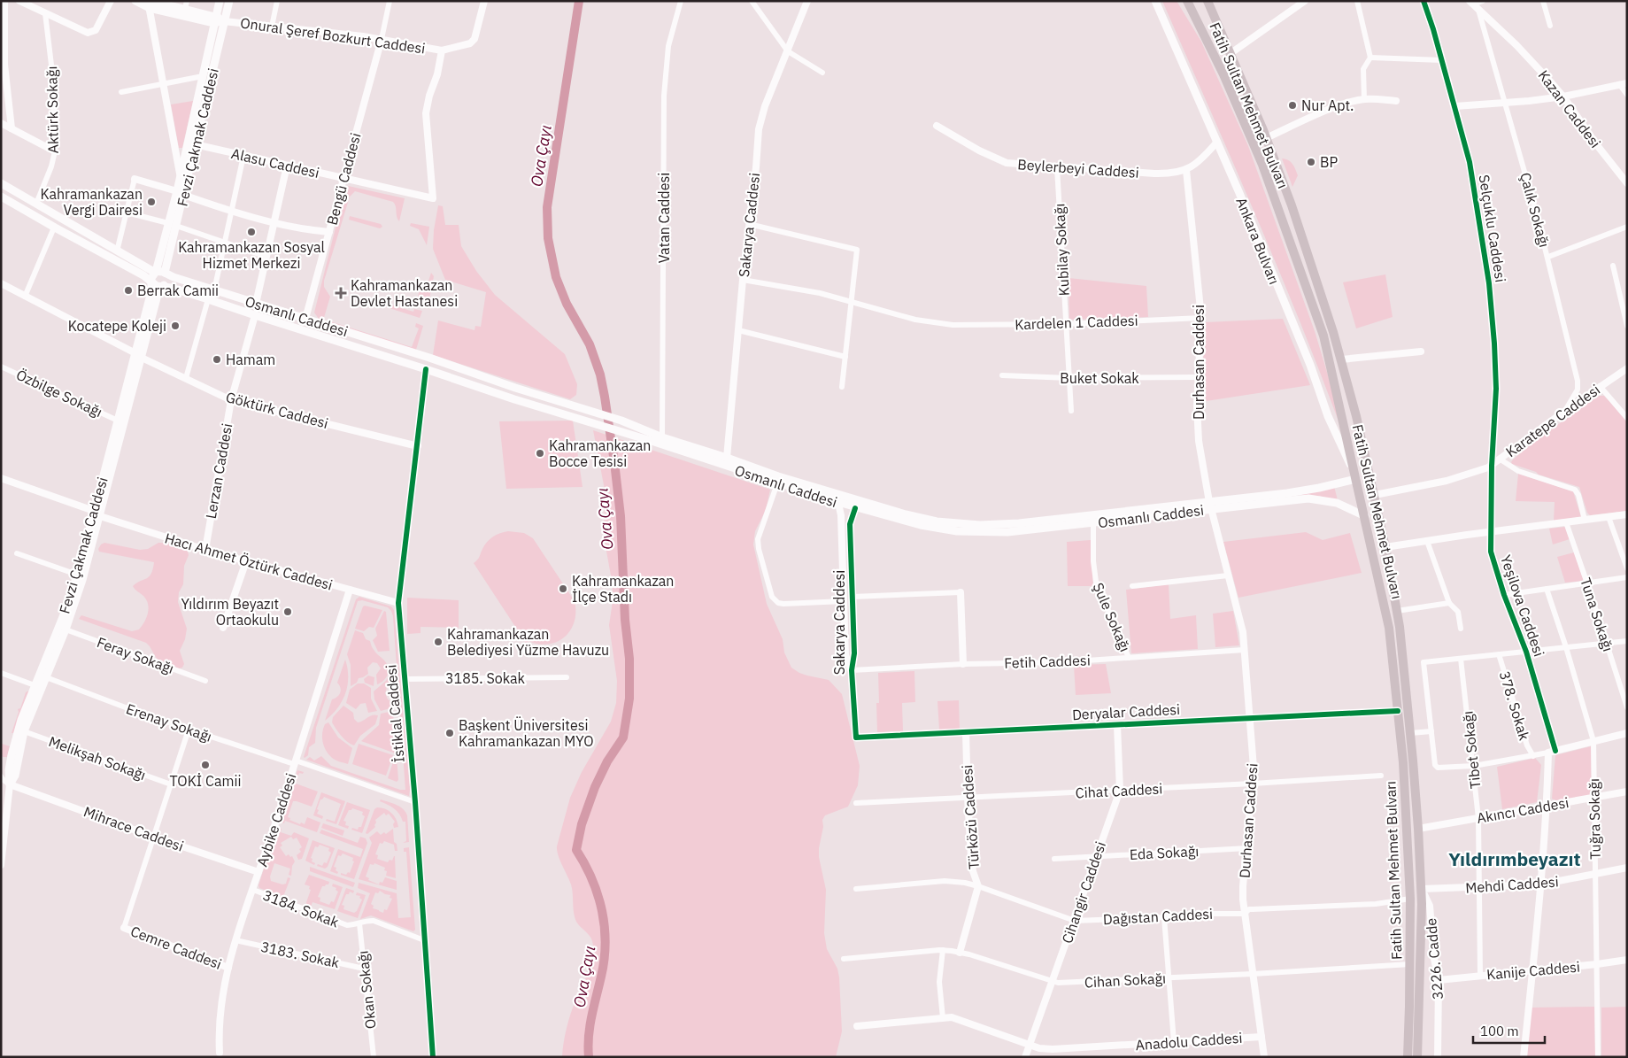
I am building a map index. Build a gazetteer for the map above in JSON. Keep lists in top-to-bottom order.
{
  "streets": {
    "highway": ["Fatih Sultan Mehmet Bulvarı"],
    "main road": [
      "Onural Şeref Bozkurt Caddesi",
      "Fevzi Çakmak Caddesi",
      "Ankara Bulvarı",
      "Osmanlı Caddesi"
    ],
    "street": [
      "Kazan Caddesi",
      "Aktürk Sokağı",
      "Alasu Caddesi",
      "Beylerbeyi Caddesi",
      "Bengü Caddesi",
      "Çalık Sokağı",
      "Vatan Caddesi",
      "Sakarya Caddesi",
      "Selçuklu Caddesi",
      "Kubilay Sokağı",
      "Kardelen 1 Caddesi",
      "Durhasan Caddesi",
      "Buket Sokak",
      "Özbilge Sokağı",
      "Göktürk Caddesi",
      "Karatepe Caddesi",
      "Lerzan Caddesi",
      "Hacı Ahmet Öztürk Caddesi",
      "Yeşilova Caddesi",
      "Tuna Sokağı",
      "Şule Sokağı",
      "Feray Sokağı",
      "Fetih Caddesi",
      "3185. Sokak",
      "378. Sokak",
      "Deryalar Caddesi",
      "İstiklal Caddesi",
      "Erenay Sokağı",
      "Tibet Sokağı",
      "Melikşah Sokağı",
      "Cihat Caddesi",
      "Akıncı Caddesi",
      "Türközü Caddesi",
      "Tuğra Sokağı",
      "Aybike Caddesi",
      "Mihrace Caddesi",
      "Eda Sokağı",
      "Mehdi Caddesi",
      "Cihangir Caddesi",
      "3184. Sokak",
      "Dağıstan Caddesi",
      "Cemre Caddesi",
      "3183. Sokak",
      "3226. Cadde",
      "Kanije Caddesi",
      "Cihan Sokağı",
      "Okan Sokağı",
      "Anadolu Caddesi"
    ]
  },
  "crossings": [
    ["Onural Şeref Bozkurt Caddesi", "Fevzi Çakmak Caddesi"],
    ["Onural Şeref Bozkurt Caddesi", "Alasu Caddesi"],
    ["Onural Şeref Bozkurt Caddesi", "Bengü Caddesi"],
    ["Fatih Sultan Mehmet Bulvarı", "Ankara Bulvarı"],
    ["Fatih Sultan Mehmet Bulvarı", "Osmanlı Caddesi"],
    ["Fatih Sultan Mehmet Bulvarı", "Karatepe Caddesi"],
    ["Fatih Sultan Mehmet Bulvarı", "Deryalar Caddesi"],
    ["Fatih Sultan Mehmet Bulvarı", "Akıncı Caddesi"],
    ["Fatih Sultan Mehmet Bulvarı", "Mehdi Caddesi"],
    ["Fatih Sultan Mehmet Bulvarı", "Dağıstan Caddesi"],
    ["Fatih Sultan Mehmet Bulvarı", "3226. Cadde"],
    ["Fatih Sultan Mehmet Bulvarı", "Cihan Sokağı"],
    ["Kazan Caddesi", "Çalık Sokağı"],
    ["Fevzi Çakmak Caddesi", "Alasu Caddesi"],
    ["Fevzi Çakmak Caddesi", "Osmanlı Caddesi"],
    ["Fevzi Çakmak Caddesi", "Özbilge Sokağı"],
    ["Fevzi Çakmak Caddesi", "Göktürk Caddesi"],
    ["Fevzi Çakmak Caddesi", "Hacı Ahmet Öztürk Caddesi"],
    ["Fevzi Çakmak Caddesi", "Feray Sokağı"],
    ["Fevzi Çakmak Caddesi", "Erenay Sokağı"],
    ["Fevzi Çakmak Caddesi", "Melikşah Sokağı"],
    ["Fevzi Çakmak Caddesi", "Mihrace Caddesi"],
    ["Alasu Caddesi", "Bengü Caddesi"],
    ["Beylerbeyi Caddesi", "Ankara Bulvarı"],
    ["Beylerbeyi Caddesi", "Kubilay Sokağı"],
    ["Beylerbeyi Caddesi", "Durhasan Caddesi"],
    ["Bengü Caddesi", "Osmanlı Caddesi"],
    ["Çalık Sokağı", "Karatepe Caddesi"],
    ["Vatan Caddesi", "Osmanlı Caddesi"],
    ["Sakarya Caddesi", "Osmanlı Caddesi"],
    ["Sakarya Caddesi", "Kardelen 1 Caddesi"],
    ["Sakarya Caddesi", "Fetih Caddesi"],
    ["Sakarya Caddesi", "Deryalar Caddesi"],
    ["Selçuklu Caddesi", "Karatepe Caddesi"],
    ["Selçuklu Caddesi", "Yeşilova Caddesi"],
    ["Ankara Bulvarı", "Osmanlı Caddesi"],
    ["Kubilay Sokağı", "Kardelen 1 Caddesi"],
    ["Kubilay Sokağı", "Buket Sokak"],
    ["Osmanlı Caddesi", "Durhasan Caddesi"],
    ["Osmanlı Caddesi", "Lerzan Caddesi"],
    ["Osmanlı Caddesi", "Şule Sokağı"],
    ["Osmanlı Caddesi", "İstiklal Caddesi"],
    ["Kardelen 1 Caddesi", "Durhasan Caddesi"],
    ["Durhasan Caddesi", "Buket Sokak"],
    ["Durhasan Caddesi", "Fetih Caddesi"],
    ["Durhasan Caddesi", "Deryalar Caddesi"],
    ["Durhasan Caddesi", "Cihat Caddesi"],
    ["Durhasan Caddesi", "Eda Sokağı"],
    ["Durhasan Caddesi", "Dağıstan Caddesi"],
    ["Durhasan Caddesi", "Cihan Sokağı"],
    ["Durhasan Caddesi", "Anadolu Caddesi"],
    ["Göktürk Caddesi", "Lerzan Caddesi"],
    ["Göktürk Caddesi", "İstiklal Caddesi"],
    ["Karatepe Caddesi", "Yeşilova Caddesi"],
    ["Lerzan Caddesi", "Hacı Ahmet Öztürk Caddesi"],
    ["Hacı Ahmet Öztürk Caddesi", "İstiklal Caddesi"],
    ["Hacı Ahmet Öztürk Caddesi", "Aybike Caddesi"],
    ["Yeşilova Caddesi", "Akıncı Caddesi"],
    ["Yeşilova Caddesi", "Mehdi Caddesi"],
    ["Yeşilova Caddesi", "Kanije Caddesi"],
    ["Şule Sokağı", "Fetih Caddesi"],
    ["3185. Sokak", "İstiklal Caddesi"],
    ["Deryalar Caddesi", "Türközü Caddesi"],
    ["Deryalar Caddesi", "Cihangir Caddesi"],
    ["İstiklal Caddesi", "Erenay Sokağı"],
    ["İstiklal Caddesi", "3184. Sokak"],
    ["Erenay Sokağı", "Aybike Caddesi"],
    ["Tibet Sokağı", "Akıncı Caddesi"],
    ["Tibet Sokağı", "Mehdi Caddesi"],
    ["Tibet Sokağı", "Kanije Caddesi"],
    ["Cihat Caddesi", "Türközü Caddesi"],
    ["Cihat Caddesi", "Cihangir Caddesi"],
    ["Akıncı Caddesi", "Tuğra Sokağı"],
    ["Türközü Caddesi", "Dağıstan Caddesi"],
    ["Türközü Caddesi", "Cihan Sokağı"],
    ["Tuğra Sokağı", "Mehdi Caddesi"],
    ["Tuğra Sokağı", "Kanije Caddesi"],
    ["Aybike Caddesi", "Mihrace Caddesi"],
    ["Aybike Caddesi", "3184. Sokak"],
    ["Aybike Caddesi", "Cemre Caddesi"],
    ["Aybike Caddesi", "3183. Sokak"],
    ["Eda Sokağı", "Cihangir Caddesi"],
    ["Mehdi Caddesi", "3226. Cadde"],
    ["Cihangir Caddesi", "Dağıstan Caddesi"],
    ["Cihangir Caddesi", "Cihan Sokağı"],
    ["Cihangir Caddesi", "Anadolu Caddesi"],
    ["3184. Sokak", "Okan Sokağı"],
    ["3183. Sokak", "Okan Sokağı"],
    ["3226. Cadde", "Kanije Caddesi"]
  ],
  "districts": ["Yıldırımbeyazıt"],
  "water": ["Ova Çayı"],
  "places": {
    "other": [
      "Nur Apt.",
      "BP",
      "Kahramankazan Vergi Dairesi",
      "Kahramankazan Sosyal Hizmet Merkezi",
      "Berrak Camii",
      "Kocatepe Koleji",
      "Hamam",
      "Kahramankazan Bocce Tesisi",
      "Kahramankazan İlçe Stadı",
      "Yıldırım Beyazıt Ortaokulu",
      "Kahramankazan Belediyesi Yüzme Havuzu",
      "Başkent Üniversitesi Kahramankazan MYO",
      "TOKİ Camii"
    ],
    "health": ["Kahramankazan Devlet Hastanesi"]
  },
  "scale_bar": "100 m"
}
